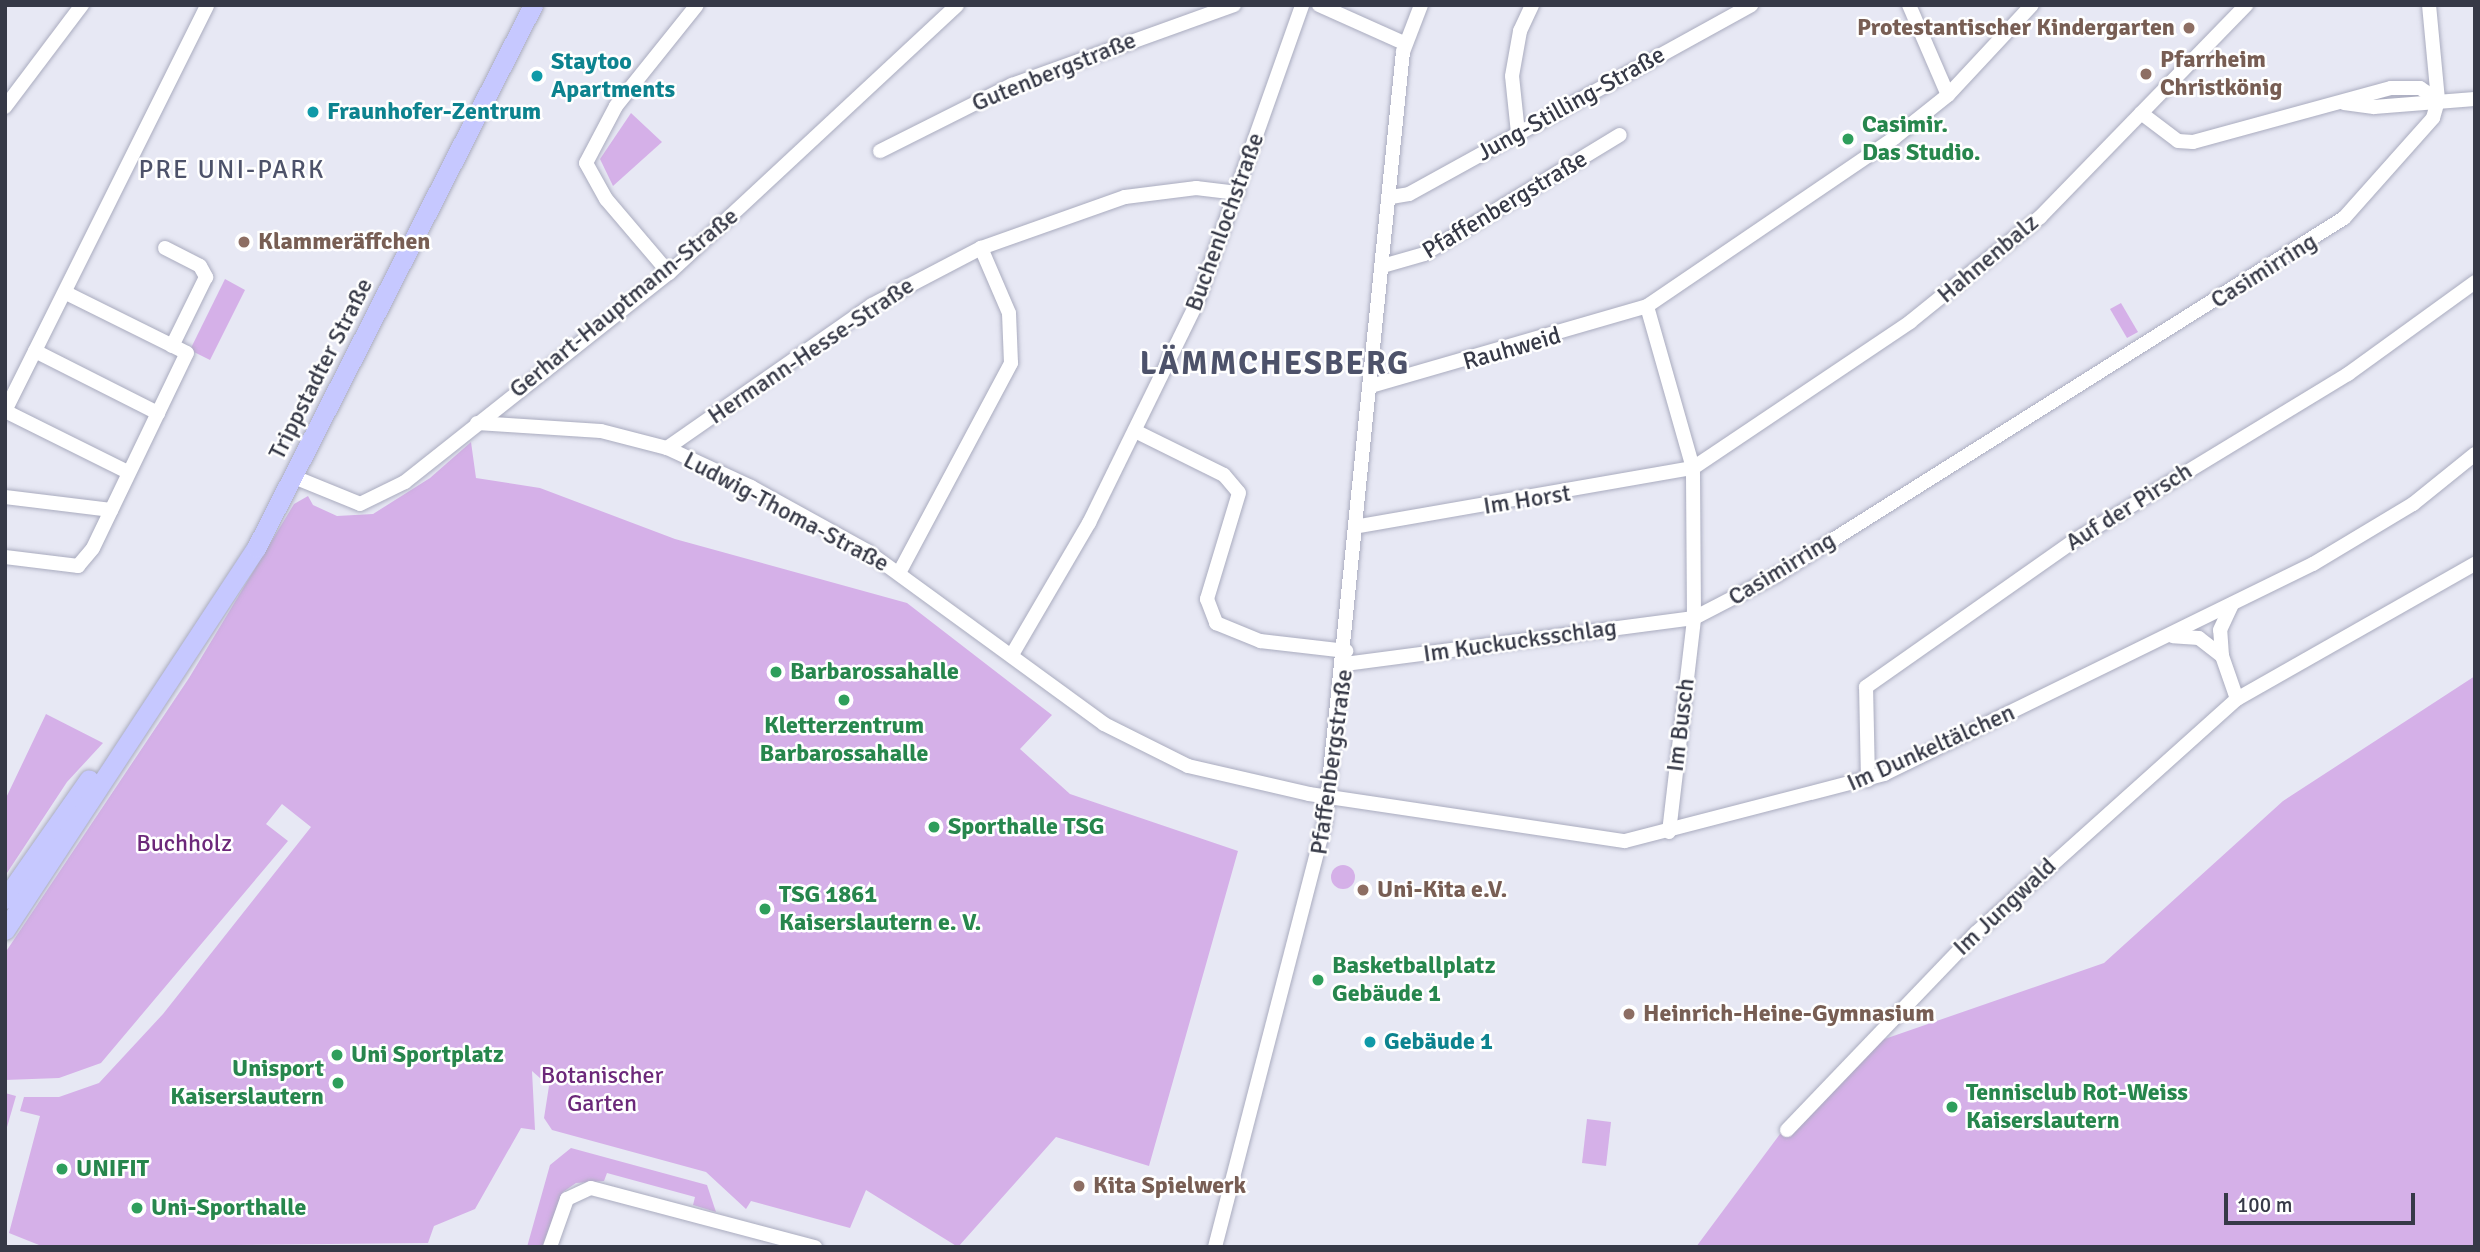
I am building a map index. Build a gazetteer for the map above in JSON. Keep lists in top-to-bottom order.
{
  "streets": {
    "main road": ["Trippstadter Straße"],
    "street": [
      "Gutenbergstraße",
      "Jung-Stilling-Straße",
      "Pfaffenbergstraße",
      "Buchenlochstraße",
      "Hahnenbalz",
      "Casimirring",
      "Gerhart-Hauptmann-Straße",
      "Rauhweid",
      "Hermann-Hesse-Straße",
      "Im Horst",
      "Auf der Pirsch",
      "Ludwig-Thoma-Straße",
      "Im Kuckucksschlag",
      "Im Busch",
      "Im Dunkeltälchen",
      "Im Jungwald"
    ]
  },
  "crossings": [
    ["Jung-Stilling-Straße", "Pfaffenbergstraße"],
    ["Pfaffenbergstraße", "Rauhweid"],
    ["Pfaffenbergstraße", "Im Horst"],
    ["Pfaffenbergstraße", "Im Kuckucksschlag"],
    ["Pfaffenbergstraße", "Im Dunkeltälchen"],
    ["Buchenlochstraße", "Hermann-Hesse-Straße"],
    ["Buchenlochstraße", "Ludwig-Thoma-Straße"],
    ["Buchenlochstraße", "Im Kuckucksschlag"],
    ["Buchenlochstraße", "Im Dunkeltälchen"],
    ["Hahnenbalz", "Casimirring"],
    ["Hahnenbalz", "Im Horst"],
    ["Casimirring", "Rauhweid"],
    ["Casimirring", "Im Horst"],
    ["Casimirring", "Im Kuckucksschlag"],
    ["Casimirring", "Im Busch"],
    ["Gerhart-Hauptmann-Straße", "Trippstadter Straße"],
    ["Gerhart-Hauptmann-Straße", "Ludwig-Thoma-Straße"],
    ["Hermann-Hesse-Straße", "Ludwig-Thoma-Straße"],
    ["Auf der Pirsch", "Im Dunkeltälchen"],
    ["Ludwig-Thoma-Straße", "Im Dunkeltälchen"],
    ["Im Kuckucksschlag", "Im Busch"],
    ["Im Busch", "Im Dunkeltälchen"]
  ],
  "districts": ["PRE UNI-PARK", "LÄMMCHESBERG"],
  "parks": ["Buchholz", "Botanischer Garten"],
  "places": [
    "Protestantischer Kindergarten",
    "Pfarrheim Christkönig",
    "Staytoo Apartments",
    "Fraunhofer-Zentrum",
    "Casimir. Das Studio.",
    "Klammeräffchen",
    "Barbarossahalle",
    "Kletterzentrum Barbarossahalle",
    "Sporthalle TSG",
    "Uni-Kita e.V.",
    "TSG 1861 Kaiserslautern e. V.",
    "Basketballplatz Gebäude 1",
    "Heinrich-Heine-Gymnasium",
    "Gebäude 1",
    "Uni Sportplatz",
    "Unisport Kaiserslautern",
    "Tennisclub Rot-Weiss Kaiserslautern",
    "UNIFIT",
    "Kita Spielwerk",
    "Uni-Sporthalle"
  ],
  "scale_bar": "100 m"
}
